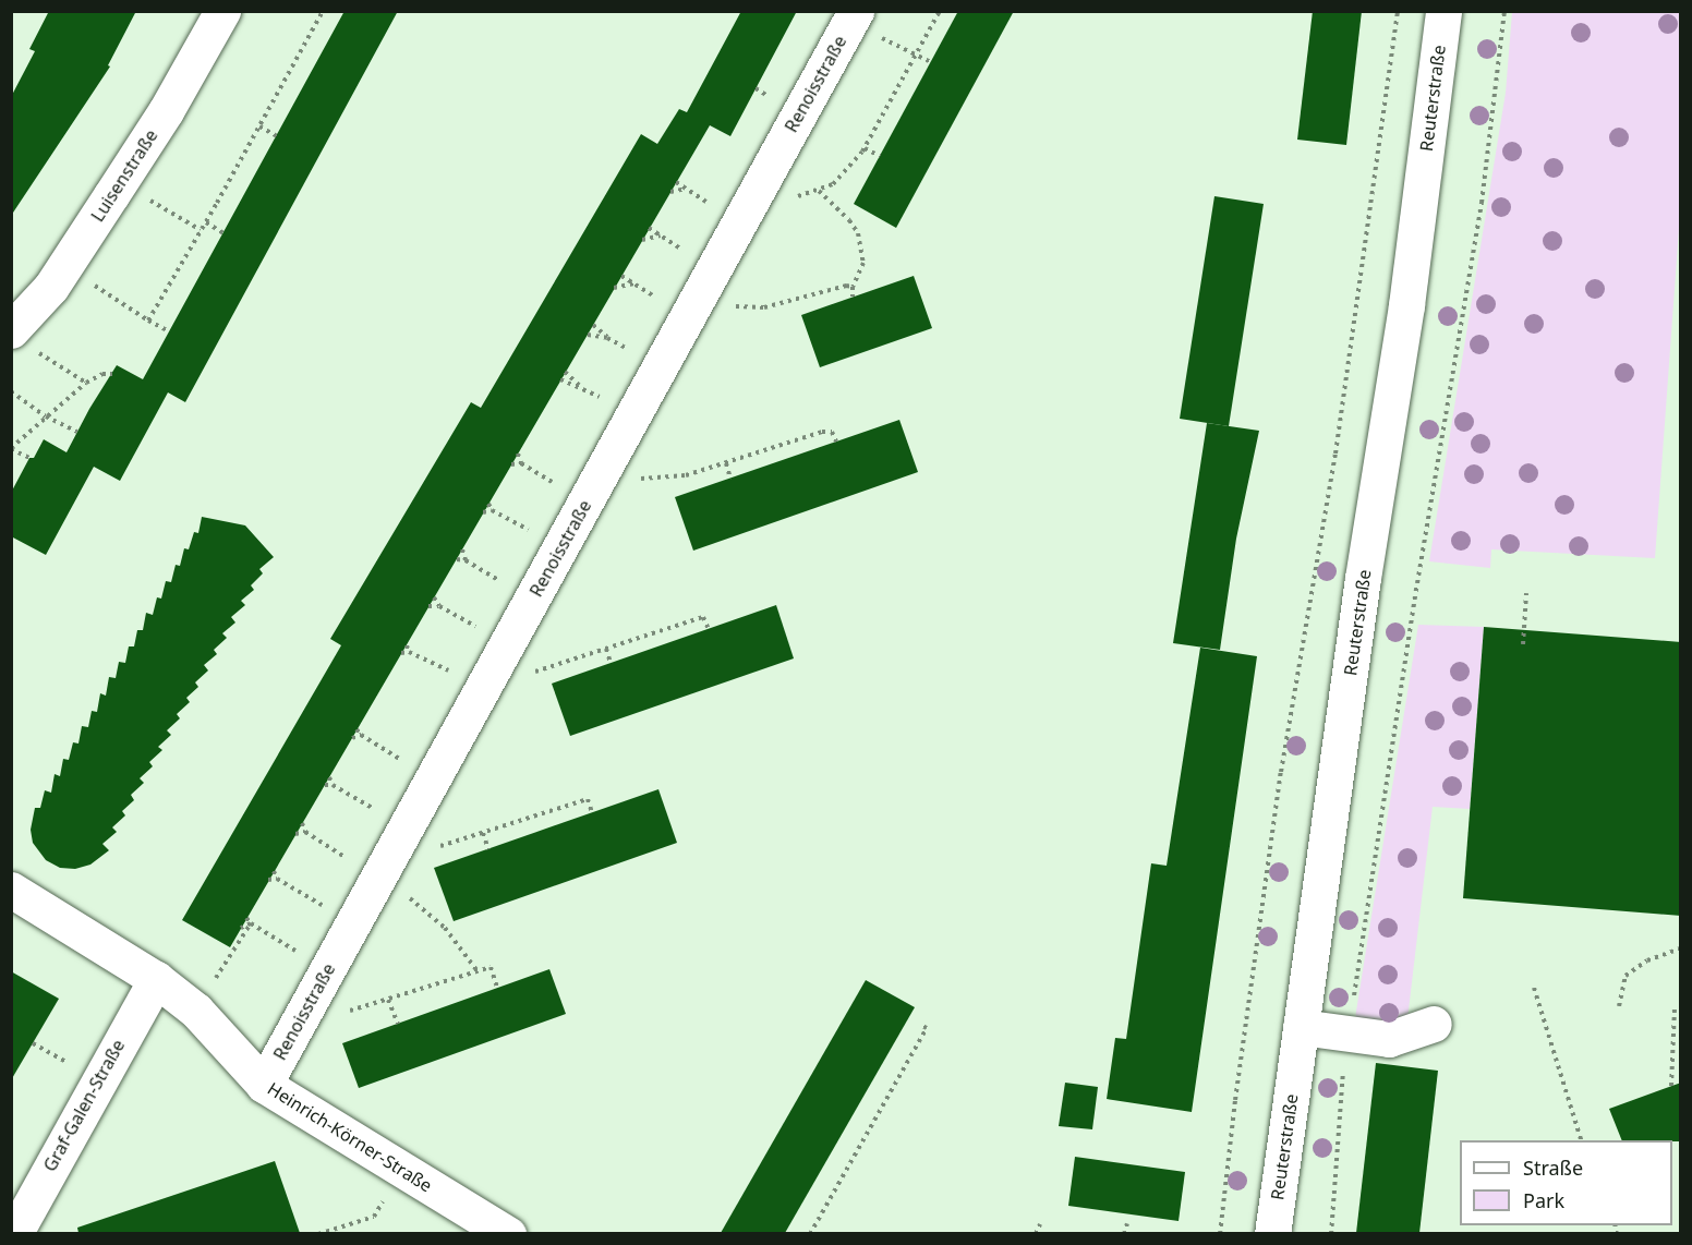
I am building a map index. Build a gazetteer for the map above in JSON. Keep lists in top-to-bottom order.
{
  "streets": {
    "street": [
      "Renoisstraße",
      "Reuterstraße",
      "Luisenstraße",
      "Graf-Galen-Straße",
      "Heinrich-Körner-Straße"
    ]
  },
  "crossings": [
    ["Renoisstraße", "Heinrich-Körner-Straße"],
    ["Graf-Galen-Straße", "Heinrich-Körner-Straße"]
  ],
  "legend": ["Straße", "Park"]
}
